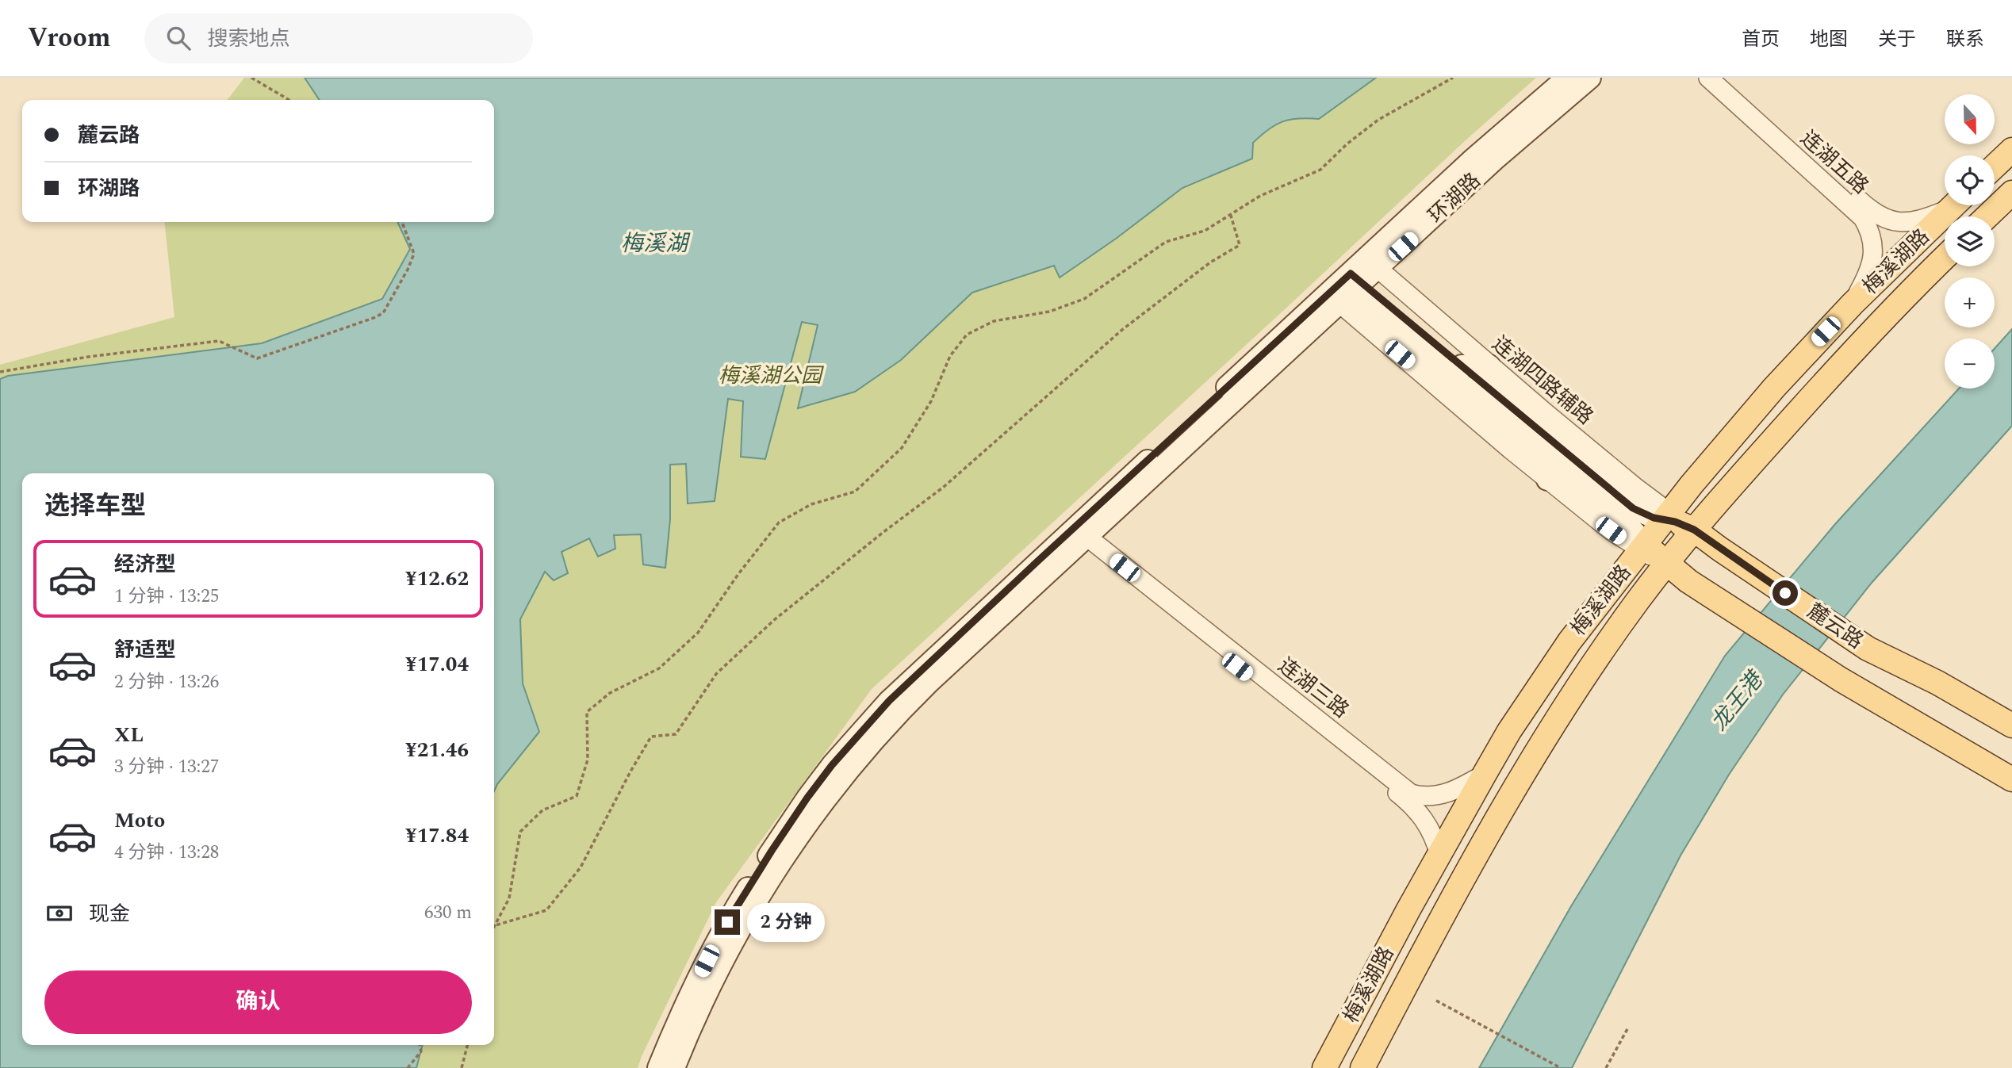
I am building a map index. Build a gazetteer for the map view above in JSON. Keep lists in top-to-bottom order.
{
  "streets": {
    "main road": ["环湖路", "梅溪湖路", "麓云路"],
    "street": ["连湖五路", "连湖四路辅路", "连湖三路"]
  },
  "crossings": [
    ["连湖五路", "梅溪湖路"],
    ["环湖路", "连湖四路辅路"],
    ["环湖路", "连湖三路"],
    ["梅溪湖路", "连湖四路辅路"],
    ["梅溪湖路", "麓云路"],
    ["梅溪湖路", "连湖三路"],
    ["连湖四路辅路", "麓云路"]
  ],
  "water": ["梅溪湖", "龙王港"],
  "parks": ["梅溪湖公园"],
  "north": "bottom",
  "page": {
    "header": "Vroom",
    "search": "搜索地点",
    "nav": [
      "首页",
      "地图",
      "关于",
      "联系"
    ],
    "map_buttons": ["+", "−"],
    "banner": ["麓云路", "环湖路"],
    "heading": "选择车型",
    "list": [
      {
        "name": "经济型",
        "note": "1 分钟 · 13:25",
        "value": "¥12.62"
      },
      {
        "name": "舒适型",
        "note": "2 分钟 · 13:26",
        "value": "¥17.04"
      },
      {
        "name": "XL",
        "note": "3 分钟 · 13:27",
        "value": "¥21.46"
      },
      {
        "name": "Moto",
        "note": "4 分钟 · 13:28",
        "value": "¥17.84"
      }
    ],
    "pay": ["现金", "630 m"],
    "bubble": "2 分钟",
    "buttons": "确认"
  }
}
